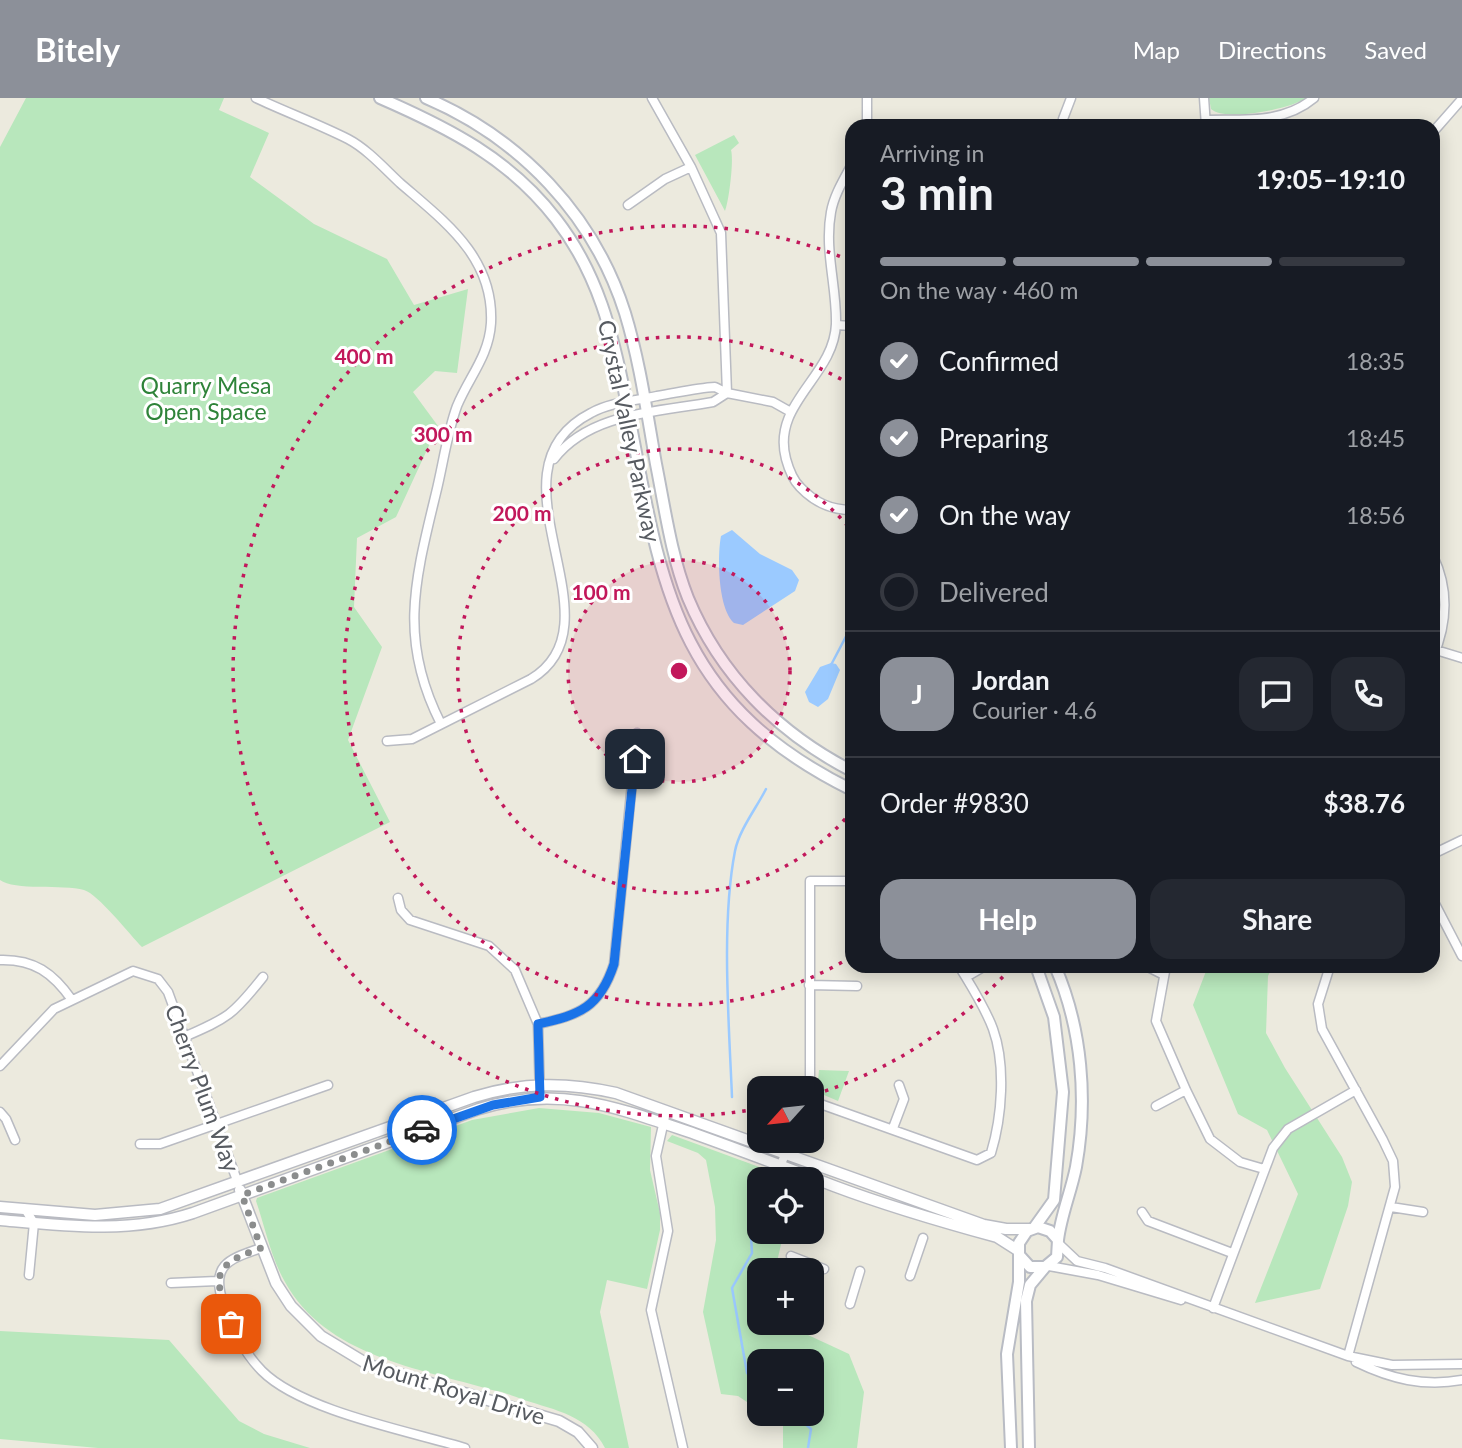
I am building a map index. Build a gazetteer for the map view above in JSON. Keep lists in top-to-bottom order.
{
  "streets": {
    "main road": ["Crystal Valley Parkway"],
    "street": ["Cherry Plum Way", "Mount Royal Drive"]
  },
  "crossings": [
    ["Cherry Plum Way", "Mount Royal Drive"]
  ],
  "parks": ["Quarry Mesa Open Space"],
  "north": "bottom left",
  "page": {
    "header": "Bitely",
    "nav": ["Map", "Directions", "Saved"],
    "heading": ["3 min", "Arriving in", "19:05–19:10"],
    "panel": [
      "Jordan",
      "Courier · 4.6",
      "Order #9830",
      "$38.76"
    ],
    "bar": "On the way · 460 m",
    "list": [
      ["Confirmed", "18:35"],
      ["Preparing", "18:45"],
      ["On the way", "18:56"],
      "Delivered"
    ],
    "round": "J",
    "buttons": ["Help", "Share"],
    "map_buttons": ["+", "−"]
  },
  "rings": [
    "400 m",
    "300 m",
    "200 m",
    "100 m"
  ]
}
